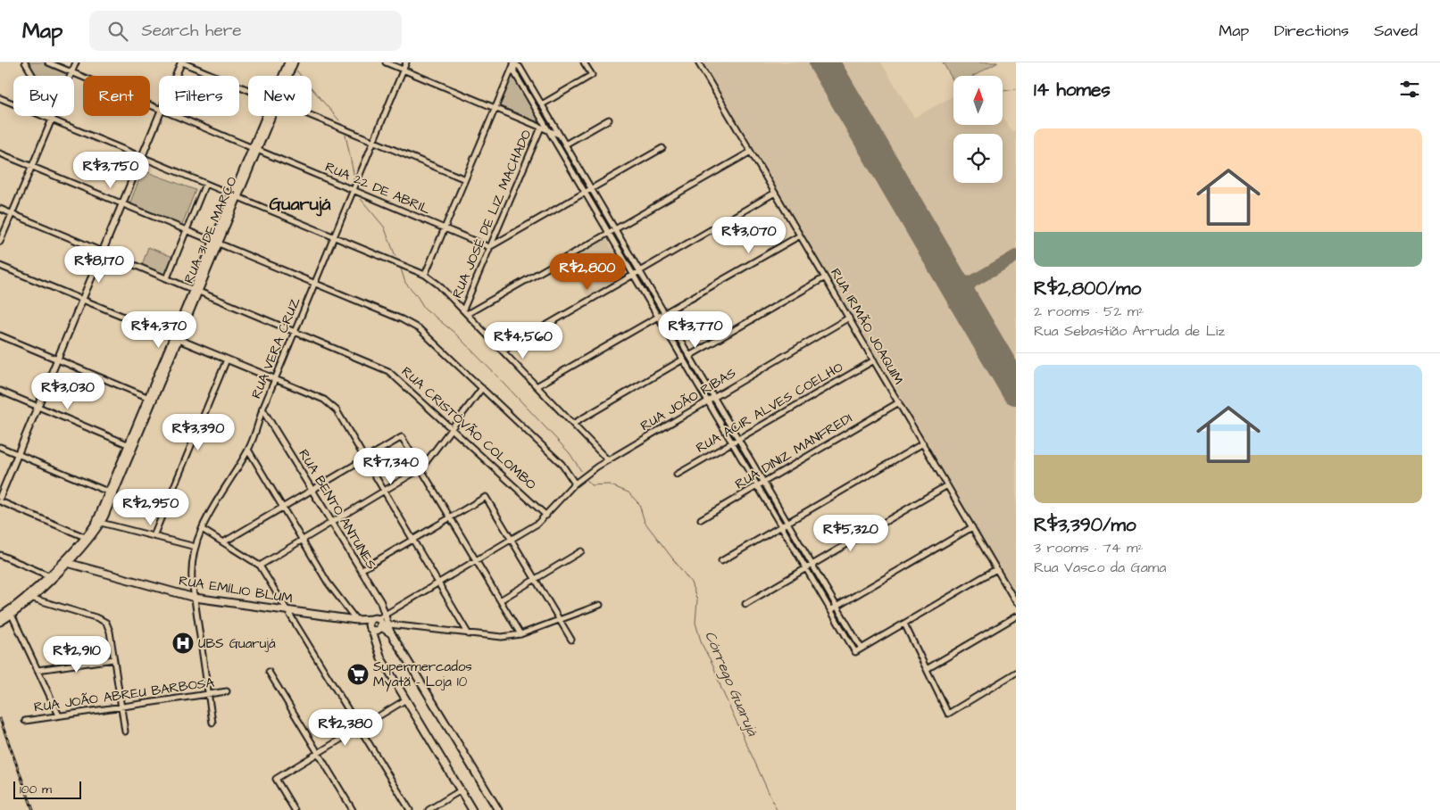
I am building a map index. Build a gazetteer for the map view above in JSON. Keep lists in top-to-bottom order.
{
  "streets": {
    "main road": ["RUA 31 DE MARÇO", "RUA EMÍLIO BLUM"],
    "street": [
      "RUA 22 DE ABRIL",
      "RUA JOSÉ DE LIZ MACHADO",
      "RUA IRMÃO JOAQUIM",
      "RUA VERA CRUZ",
      "RUA JOÃO RIBAS",
      "RUA ACIR ALVES COELHO",
      "RUA CRISTÓVÃO COLOMBO",
      "RUA DINIZ MANFREDI",
      "RUA BENTO ANTUNES",
      "RUA JOÃO ABREU BARBOSA"
    ]
  },
  "crossings": [
    ["RUA 22 DE ABRIL", "RUA JOSÉ DE LIZ MACHADO"],
    ["RUA 22 DE ABRIL", "RUA 31 DE MARÇO"],
    ["RUA 22 DE ABRIL", "RUA VERA CRUZ"],
    ["RUA 31 DE MARÇO", "RUA CRISTÓVÃO COLOMBO"],
    ["RUA 31 DE MARÇO", "RUA EMÍLIO BLUM"],
    ["RUA IRMÃO JOAQUIM", "RUA JOÃO RIBAS"],
    ["RUA IRMÃO JOAQUIM", "RUA ACIR ALVES COELHO"],
    ["RUA IRMÃO JOAQUIM", "RUA DINIZ MANFREDI"],
    ["RUA VERA CRUZ", "RUA CRISTÓVÃO COLOMBO"],
    ["RUA VERA CRUZ", "RUA BENTO ANTUNES"],
    ["RUA VERA CRUZ", "RUA EMÍLIO BLUM"],
    ["RUA VERA CRUZ", "RUA JOÃO ABREU BARBOSA"],
    ["RUA JOÃO RIBAS", "RUA CRISTÓVÃO COLOMBO"],
    ["RUA JOÃO RIBAS", "RUA BENTO ANTUNES"],
    ["RUA JOÃO RIBAS", "RUA EMÍLIO BLUM"],
    ["RUA BENTO ANTUNES", "RUA EMÍLIO BLUM"]
  ],
  "districts": ["Guarujá"],
  "water": ["Córrego Guarujá"],
  "places": {
    "hospital": ["UBS Guarujá"],
    "supermarket": ["Supermercados Myatã - Loja 10"]
  },
  "scale_bar": "100 m",
  "north": "top",
  "page": {
    "header": "Map",
    "search": "Search here",
    "nav": ["Map", "Directions", "Saved"],
    "heading": "14 homes",
    "chip": [
      "Buy",
      "Rent",
      "Filters",
      "New"
    ],
    "list": [
      {
        "name": "R$2,800/mo",
        "note": "2 rooms · 52 m² · Rua Sebastião Arruda de Liz"
      },
      {
        "name": "R$3,390/mo",
        "note": "3 rooms · 74 m² · Rua Vasco da Gama"
      }
    ],
    "price": [
      "R$3,750",
      "R$3,070",
      "R$8,170",
      "R$2,800",
      "R$4,370",
      "R$3,770",
      "R$4,560",
      "R$3,030",
      "R$3,390",
      "R$7,340",
      "R$2,950",
      "R$5,320",
      "R$2,910",
      "R$2,380"
    ],
    "scale": "100 m"
  }
}
